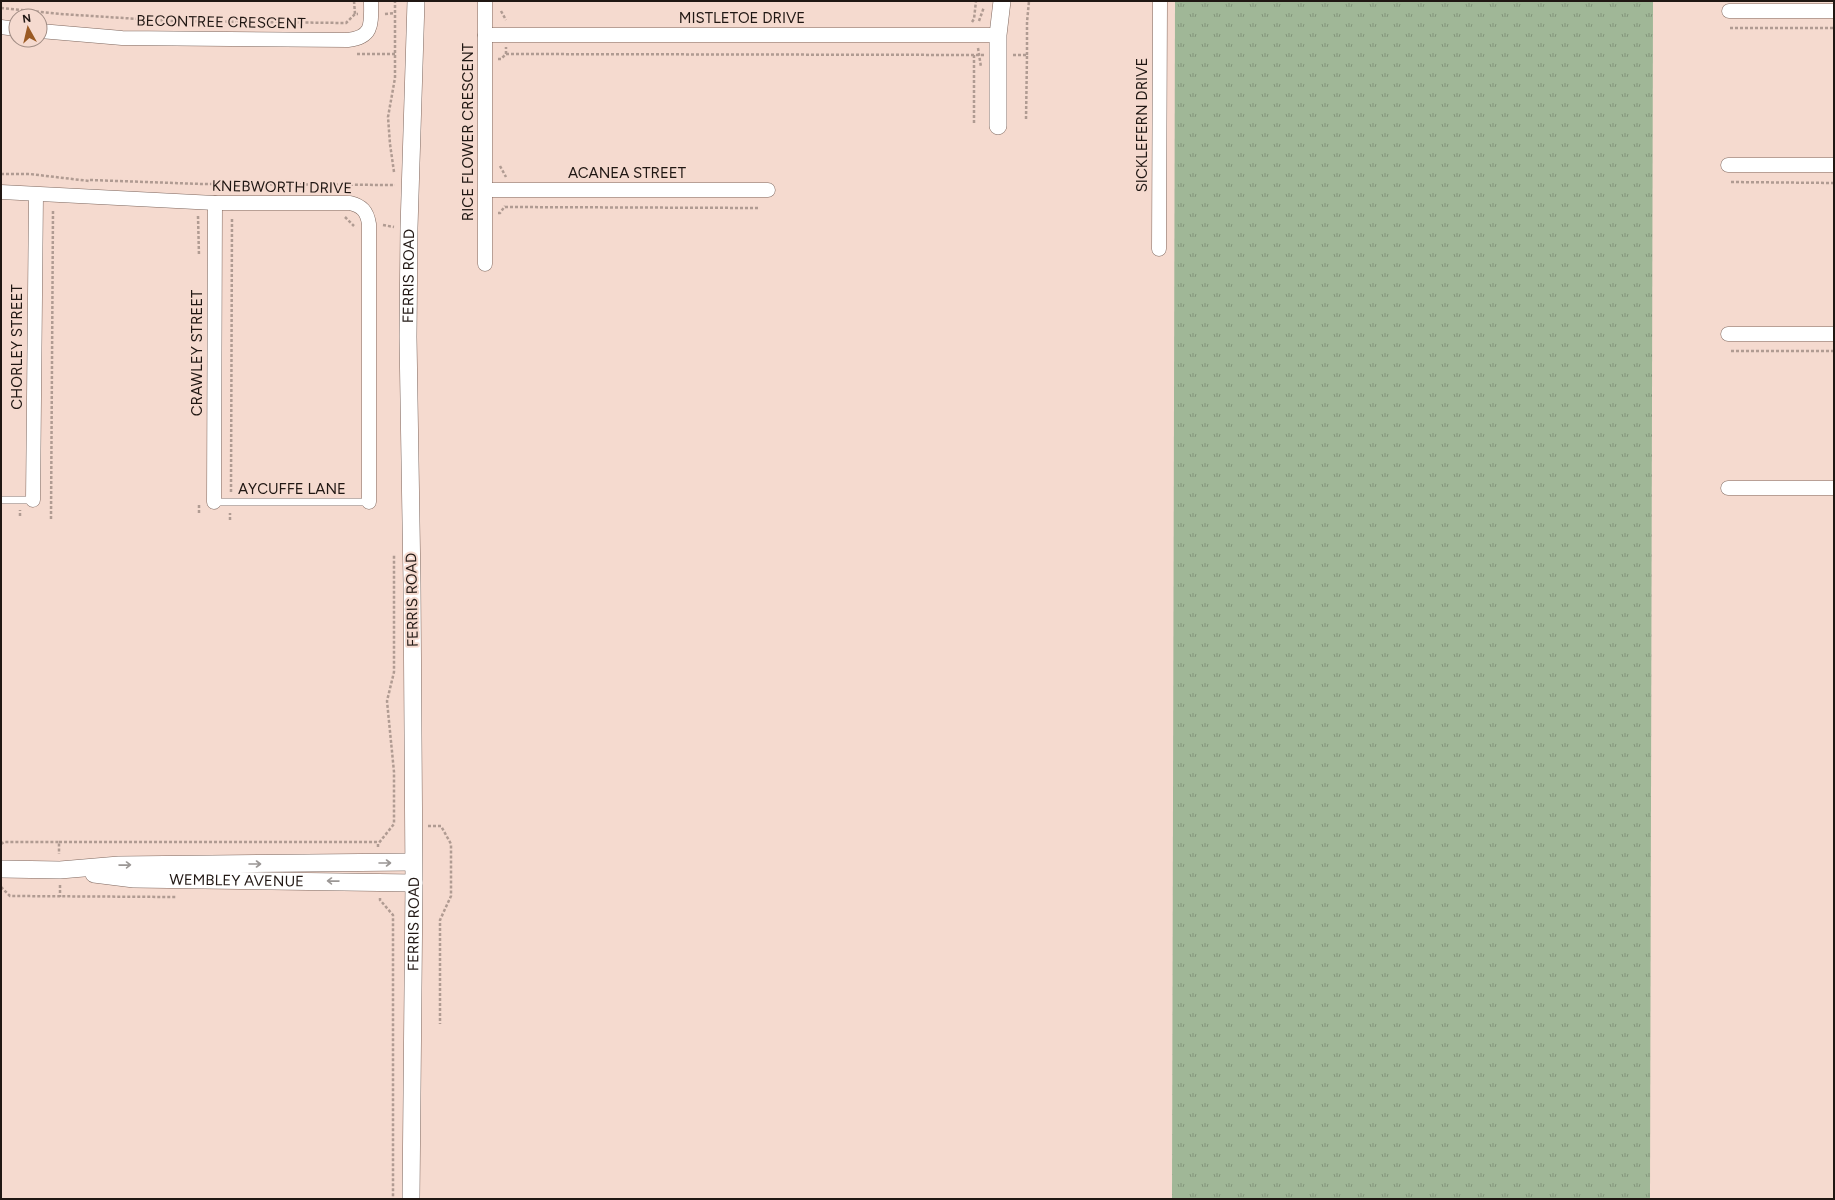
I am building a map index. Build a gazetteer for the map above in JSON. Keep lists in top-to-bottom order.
{
  "streets": {
    "street": [
      "MISTLETOE DRIVE",
      "BECONTREE CRESCENT",
      "SICKLEFERN DRIVE",
      "RICE FLOWER CRESCENT",
      "ACANEA STREET",
      "KNEBWORTH DRIVE",
      "FERRIS ROAD",
      "CHORLEY STREET",
      "CRAWLEY STREET",
      "WEMBLEY AVENUE"
    ],
    "lane": ["AYCUFFE LANE"]
  },
  "crossings": [
    ["MISTLETOE DRIVE", "RICE FLOWER CRESCENT"],
    ["RICE FLOWER CRESCENT", "ACANEA STREET"],
    ["KNEBWORTH DRIVE", "CHORLEY STREET"],
    ["KNEBWORTH DRIVE", "CRAWLEY STREET"],
    ["KNEBWORTH DRIVE", "AYCUFFE LANE"],
    ["FERRIS ROAD", "WEMBLEY AVENUE"],
    ["CRAWLEY STREET", "AYCUFFE LANE"]
  ],
  "north": "top"
}
